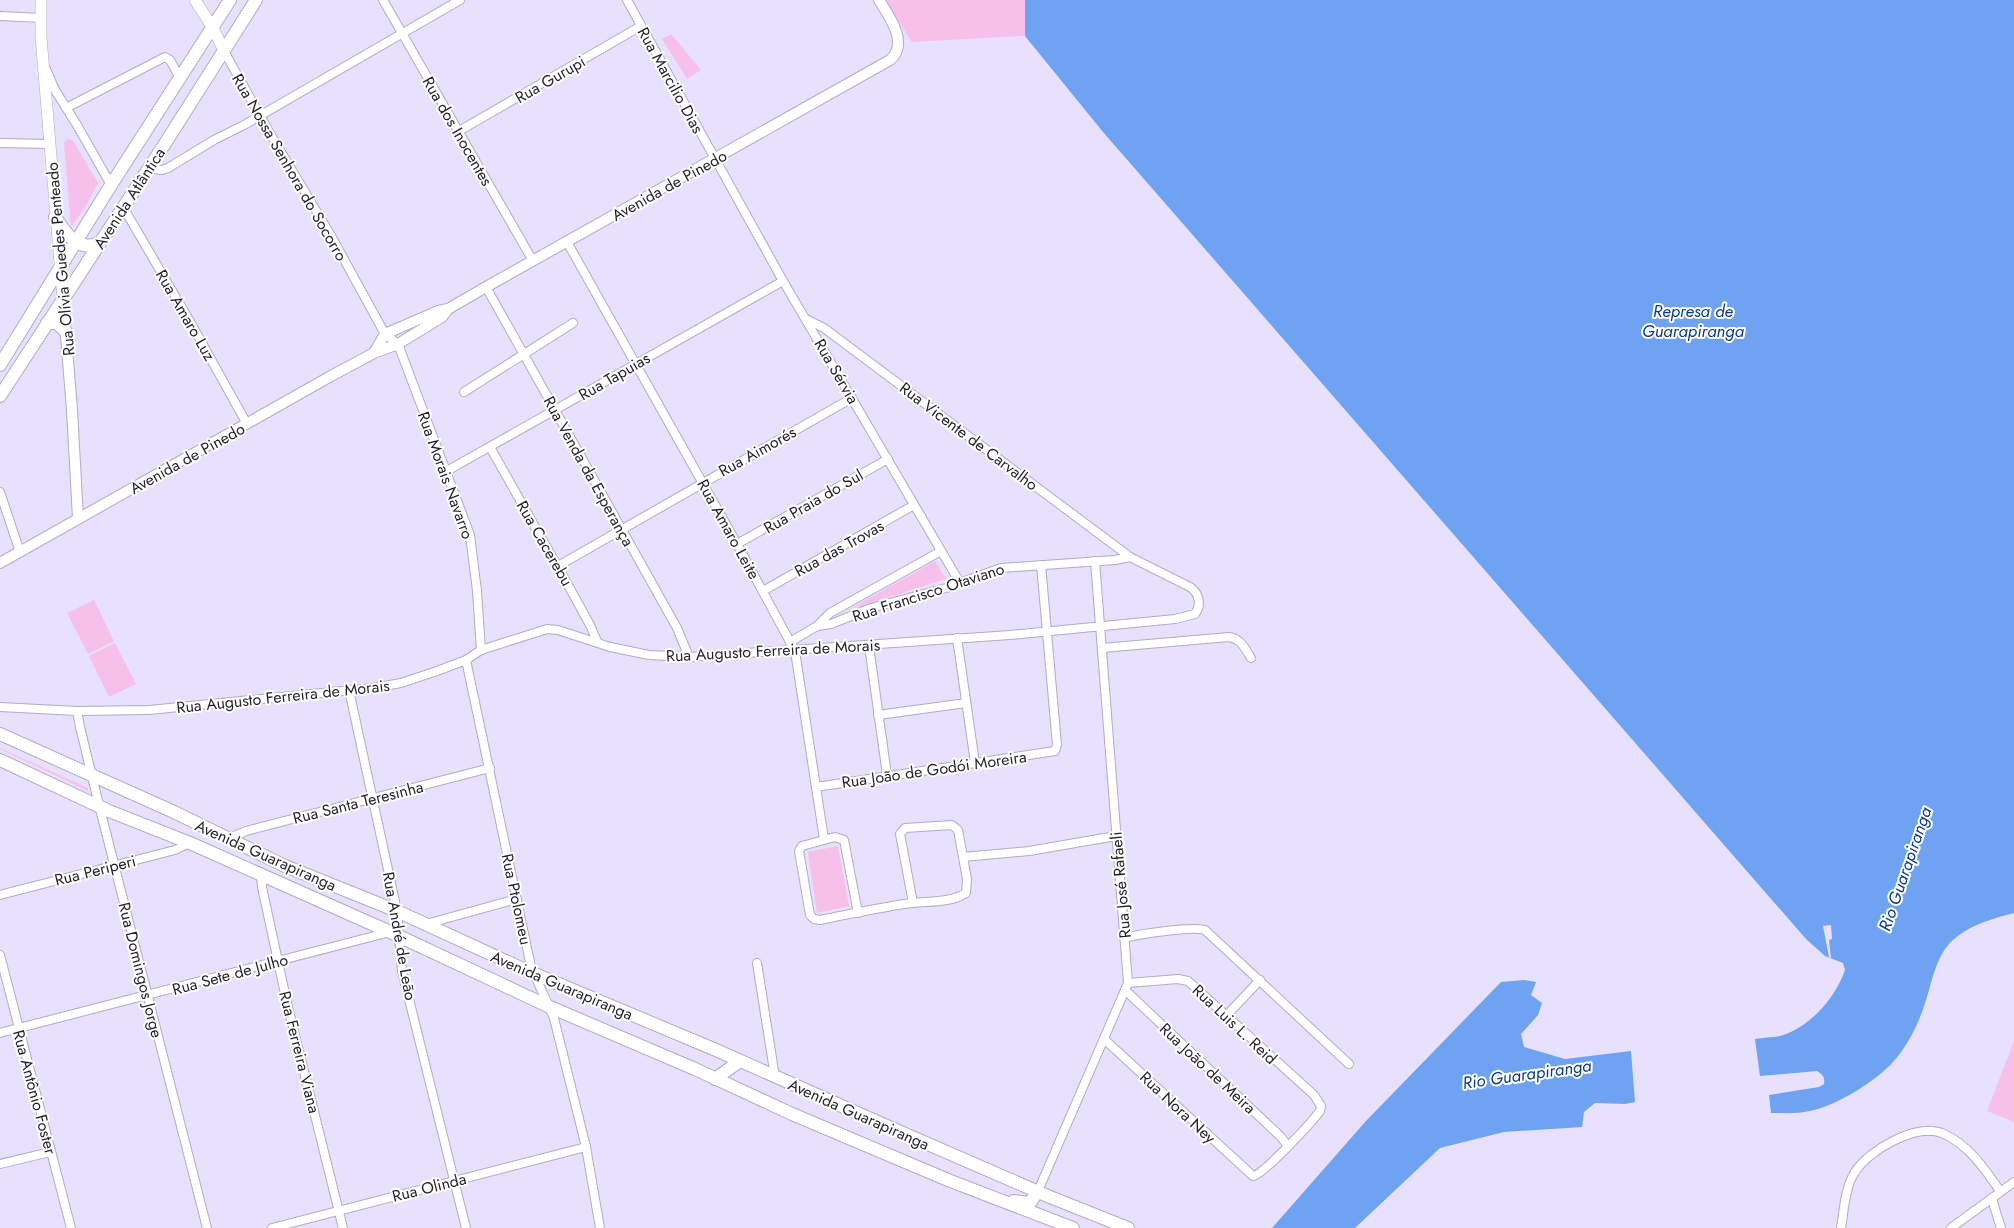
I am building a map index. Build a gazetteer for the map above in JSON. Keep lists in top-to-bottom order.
{
  "streets": {
    "main road": [
      "Rua Nossa Senhora do Socorro",
      "Avenida Atlântica",
      "Rua Olívia Guedes Penteado",
      "Avenida Guarapiranga"
    ],
    "street": [
      "Rua Gurupi",
      "Rua Marcilio Dias",
      "Rua dos Inocentes",
      "Avenida de Pinedo",
      "Rua Amaro Luz",
      "Rua Sérvia",
      "Rua Tapuias",
      "Rua Vicente de Carvalho",
      "Rua Aimorés",
      "Rua Venda da Esperança",
      "Rua Morais Navarro",
      "Rua Praia do Sul",
      "Rua Amaro Leite",
      "Rua Cacerebu",
      "Rua das Trovas",
      "Rua Francisco Otaviano",
      "Rua Augusto Ferreira de Morais",
      "Rua João de Godói Moreira",
      "Rua Santa Teresinha",
      "Rua Periperi",
      "Rua José Rafaeli",
      "Rua Ptolomeu",
      "Rua André de Leão",
      "Rua Domingos Jorge",
      "Rua Sete de Julho",
      "Rua Luis L. Reid",
      "Rua Ferreira Viana",
      "Rua João de Meira",
      "Rua Antônio Foster",
      "Rua Nora Ney",
      "Rua Olinda"
    ]
  },
  "crossings": [
    ["Rua Gurupi", "Rua Marcilio Dias"],
    ["Rua Gurupi", "Rua dos Inocentes"],
    ["Rua Marcilio Dias", "Avenida de Pinedo"],
    ["Rua Marcilio Dias", "Rua Sérvia"],
    ["Rua dos Inocentes", "Avenida de Pinedo"],
    ["Rua Nossa Senhora do Socorro", "Avenida de Pinedo"],
    ["Rua Nossa Senhora do Socorro", "Avenida Atlântica"],
    ["Avenida de Pinedo", "Rua Olívia Guedes Penteado"],
    ["Avenida de Pinedo", "Rua Amaro Luz"],
    ["Avenida de Pinedo", "Rua Sérvia"],
    ["Avenida de Pinedo", "Rua Venda da Esperança"],
    ["Avenida de Pinedo", "Rua Morais Navarro"],
    ["Avenida de Pinedo", "Rua Amaro Leite"],
    ["Avenida Atlântica", "Rua Olívia Guedes Penteado"],
    ["Avenida Atlântica", "Rua Amaro Luz"],
    ["Rua Sérvia", "Rua Tapuias"],
    ["Rua Sérvia", "Rua Vicente de Carvalho"],
    ["Rua Sérvia", "Rua Aimorés"],
    ["Rua Sérvia", "Rua Praia do Sul"],
    ["Rua Sérvia", "Rua das Trovas"],
    ["Rua Sérvia", "Rua Francisco Otaviano"],
    ["Rua Tapuias", "Rua Venda da Esperança"],
    ["Rua Tapuias", "Rua Morais Navarro"],
    ["Rua Tapuias", "Rua Amaro Leite"],
    ["Rua Tapuias", "Rua Cacerebu"],
    ["Rua Vicente de Carvalho", "Rua Francisco Otaviano"],
    ["Rua Vicente de Carvalho", "Rua Augusto Ferreira de Morais"],
    ["Rua Aimorés", "Rua Venda da Esperança"],
    ["Rua Aimorés", "Rua Amaro Leite"],
    ["Rua Aimorés", "Rua Cacerebu"],
    ["Rua Venda da Esperança", "Rua Augusto Ferreira de Morais"],
    ["Rua Morais Navarro", "Rua Augusto Ferreira de Morais"],
    ["Rua Praia do Sul", "Rua Amaro Leite"],
    ["Rua Amaro Leite", "Rua das Trovas"],
    ["Rua Amaro Leite", "Rua Francisco Otaviano"],
    ["Rua Amaro Leite", "Rua Augusto Ferreira de Morais"],
    ["Rua Amaro Leite", "Rua João de Godói Moreira"],
    ["Rua Cacerebu", "Rua Augusto Ferreira de Morais"],
    ["Rua Francisco Otaviano", "Rua José Rafaeli"],
    ["Rua Augusto Ferreira de Morais", "Rua João de Godói Moreira"],
    ["Rua Augusto Ferreira de Morais", "Rua José Rafaeli"],
    ["Rua Augusto Ferreira de Morais", "Rua Ptolomeu"],
    ["Rua Augusto Ferreira de Morais", "Rua André de Leão"],
    ["Rua Augusto Ferreira de Morais", "Rua Domingos Jorge"],
    ["Rua Santa Teresinha", "Avenida Guarapiranga"],
    ["Rua Santa Teresinha", "Rua Ptolomeu"],
    ["Rua Santa Teresinha", "Rua André de Leão"],
    ["Avenida Guarapiranga", "Rua Periperi"],
    ["Avenida Guarapiranga", "Rua José Rafaeli"],
    ["Avenida Guarapiranga", "Rua Ptolomeu"],
    ["Avenida Guarapiranga", "Rua André de Leão"],
    ["Avenida Guarapiranga", "Rua Domingos Jorge"],
    ["Avenida Guarapiranga", "Rua Sete de Julho"],
    ["Avenida Guarapiranga", "Rua Ferreira Viana"],
    ["Rua Periperi", "Rua Domingos Jorge"],
    ["Rua José Rafaeli", "Rua Luis L. Reid"],
    ["Rua José Rafaeli", "Rua João de Meira"],
    ["Rua José Rafaeli", "Rua Nora Ney"],
    ["Rua Ptolomeu", "Rua Olinda"],
    ["Rua André de Leão", "Rua Sete de Julho"],
    ["Rua André de Leão", "Rua Olinda"],
    ["Rua Domingos Jorge", "Rua Sete de Julho"],
    ["Rua Sete de Julho", "Rua Ferreira Viana"],
    ["Rua Sete de Julho", "Rua Antônio Foster"],
    ["Rua Luis L. Reid", "Rua João de Meira"],
    ["Rua Luis L. Reid", "Rua Nora Ney"],
    ["Rua Ferreira Viana", "Rua Olinda"],
    ["Rua João de Meira", "Rua Nora Ney"]
  ],
  "water": ["Represa de Guarapiranga", "Rio Guarapiranga"]
}
